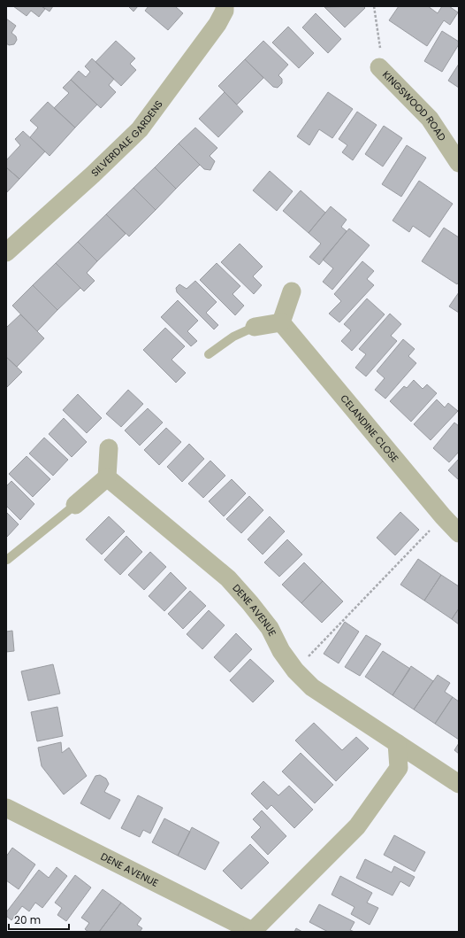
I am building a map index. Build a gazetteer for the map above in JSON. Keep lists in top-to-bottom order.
{
  "streets": {
    "street": [
      "KINGSWOOD ROAD",
      "SILVERDALE GARDENS",
      "CELANDINE CLOSE",
      "DENE AVENUE"
    ]
  },
  "scale_bar": "20 m"
}
